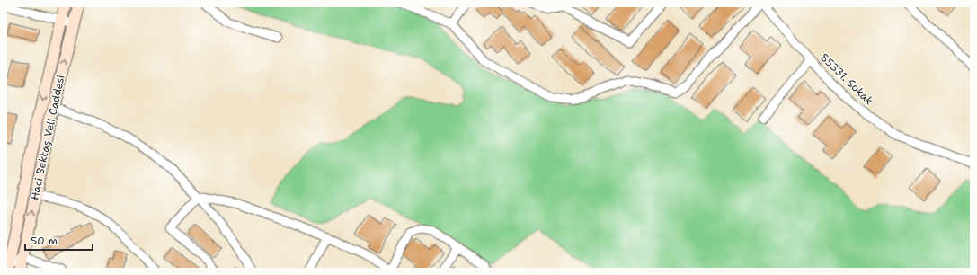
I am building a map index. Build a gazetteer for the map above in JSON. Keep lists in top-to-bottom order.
{
  "streets": {
    "main road": ["Haci Bektaş Veli Caddesi"],
    "street": ["85331. Sokak"]
  },
  "scale_bar": "50 m"
}
